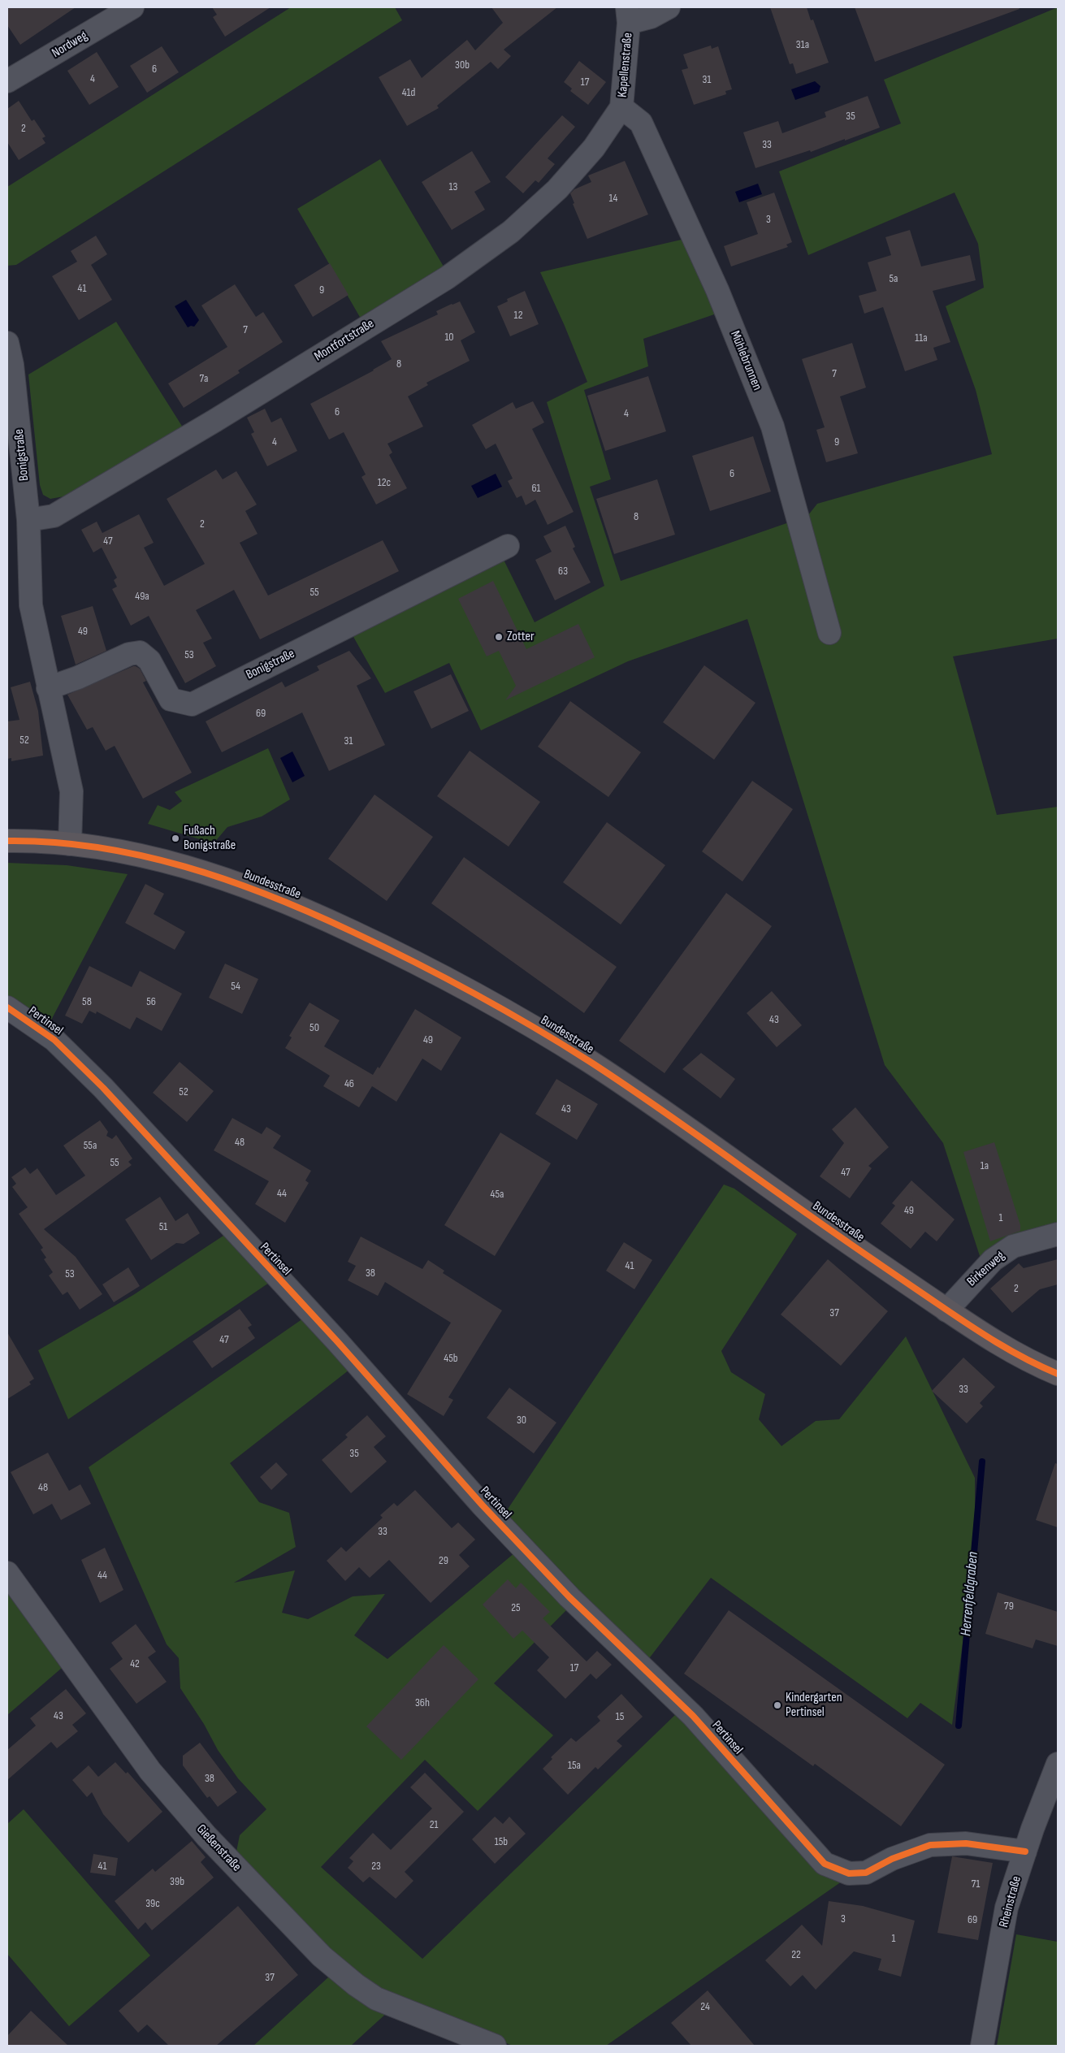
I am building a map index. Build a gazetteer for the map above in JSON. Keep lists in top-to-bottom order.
{
  "streets": {
    "main road": ["Bundesstraße"],
    "street": [
      "Nordweg",
      "Kapellenstraße",
      "Montfortstraße",
      "Mühlebrunnen",
      "Bonigstraße",
      "Pertinsel",
      "Birkenweg",
      "Gießenstraße",
      "Rheinstraße"
    ]
  },
  "crossings": [
    ["Kapellenstraße", "Montfortstraße"],
    ["Kapellenstraße", "Mühlebrunnen"],
    ["Montfortstraße", "Mühlebrunnen"],
    ["Montfortstraße", "Bonigstraße"],
    ["Bonigstraße", "Bundesstraße"],
    ["Bundesstraße", "Birkenweg"],
    ["Pertinsel", "Rheinstraße"]
  ],
  "water": ["Herrenfeldgraben"],
  "places": ["Zotter", "Fußach Bonigstraße", "Kindergarten Pertinsel"],
  "house_numbers": [
    "31a",
    "30b",
    "6",
    "4",
    "31",
    "17",
    "41d",
    "35",
    "2",
    "33",
    "13",
    "14",
    "3",
    "5a",
    "41",
    "9",
    "12",
    "7",
    "10",
    "11a",
    "8",
    "7",
    "7a",
    "6",
    "4",
    "4",
    "9",
    "6",
    "12c",
    "61",
    "8",
    "2",
    "47",
    "63",
    "55",
    "49a",
    "49",
    "53",
    "69",
    "52",
    "31",
    "54",
    "58",
    "56",
    "43",
    "50",
    "49",
    "46",
    "52",
    "43",
    "48",
    "55a",
    "55",
    "1a",
    "47",
    "44",
    "45a",
    "49",
    "1",
    "51",
    "41",
    "38",
    "53",
    "2",
    "37",
    "47",
    "45b",
    "33",
    "30",
    "35",
    "48",
    "33",
    "29",
    "44",
    "79",
    "25",
    "42",
    "17",
    "36h",
    "43",
    "15",
    "15a",
    "38",
    "21",
    "15b",
    "41",
    "23",
    "39b",
    "71",
    "39c",
    "3",
    "69",
    "1",
    "22",
    "37",
    "24"
  ]
}
